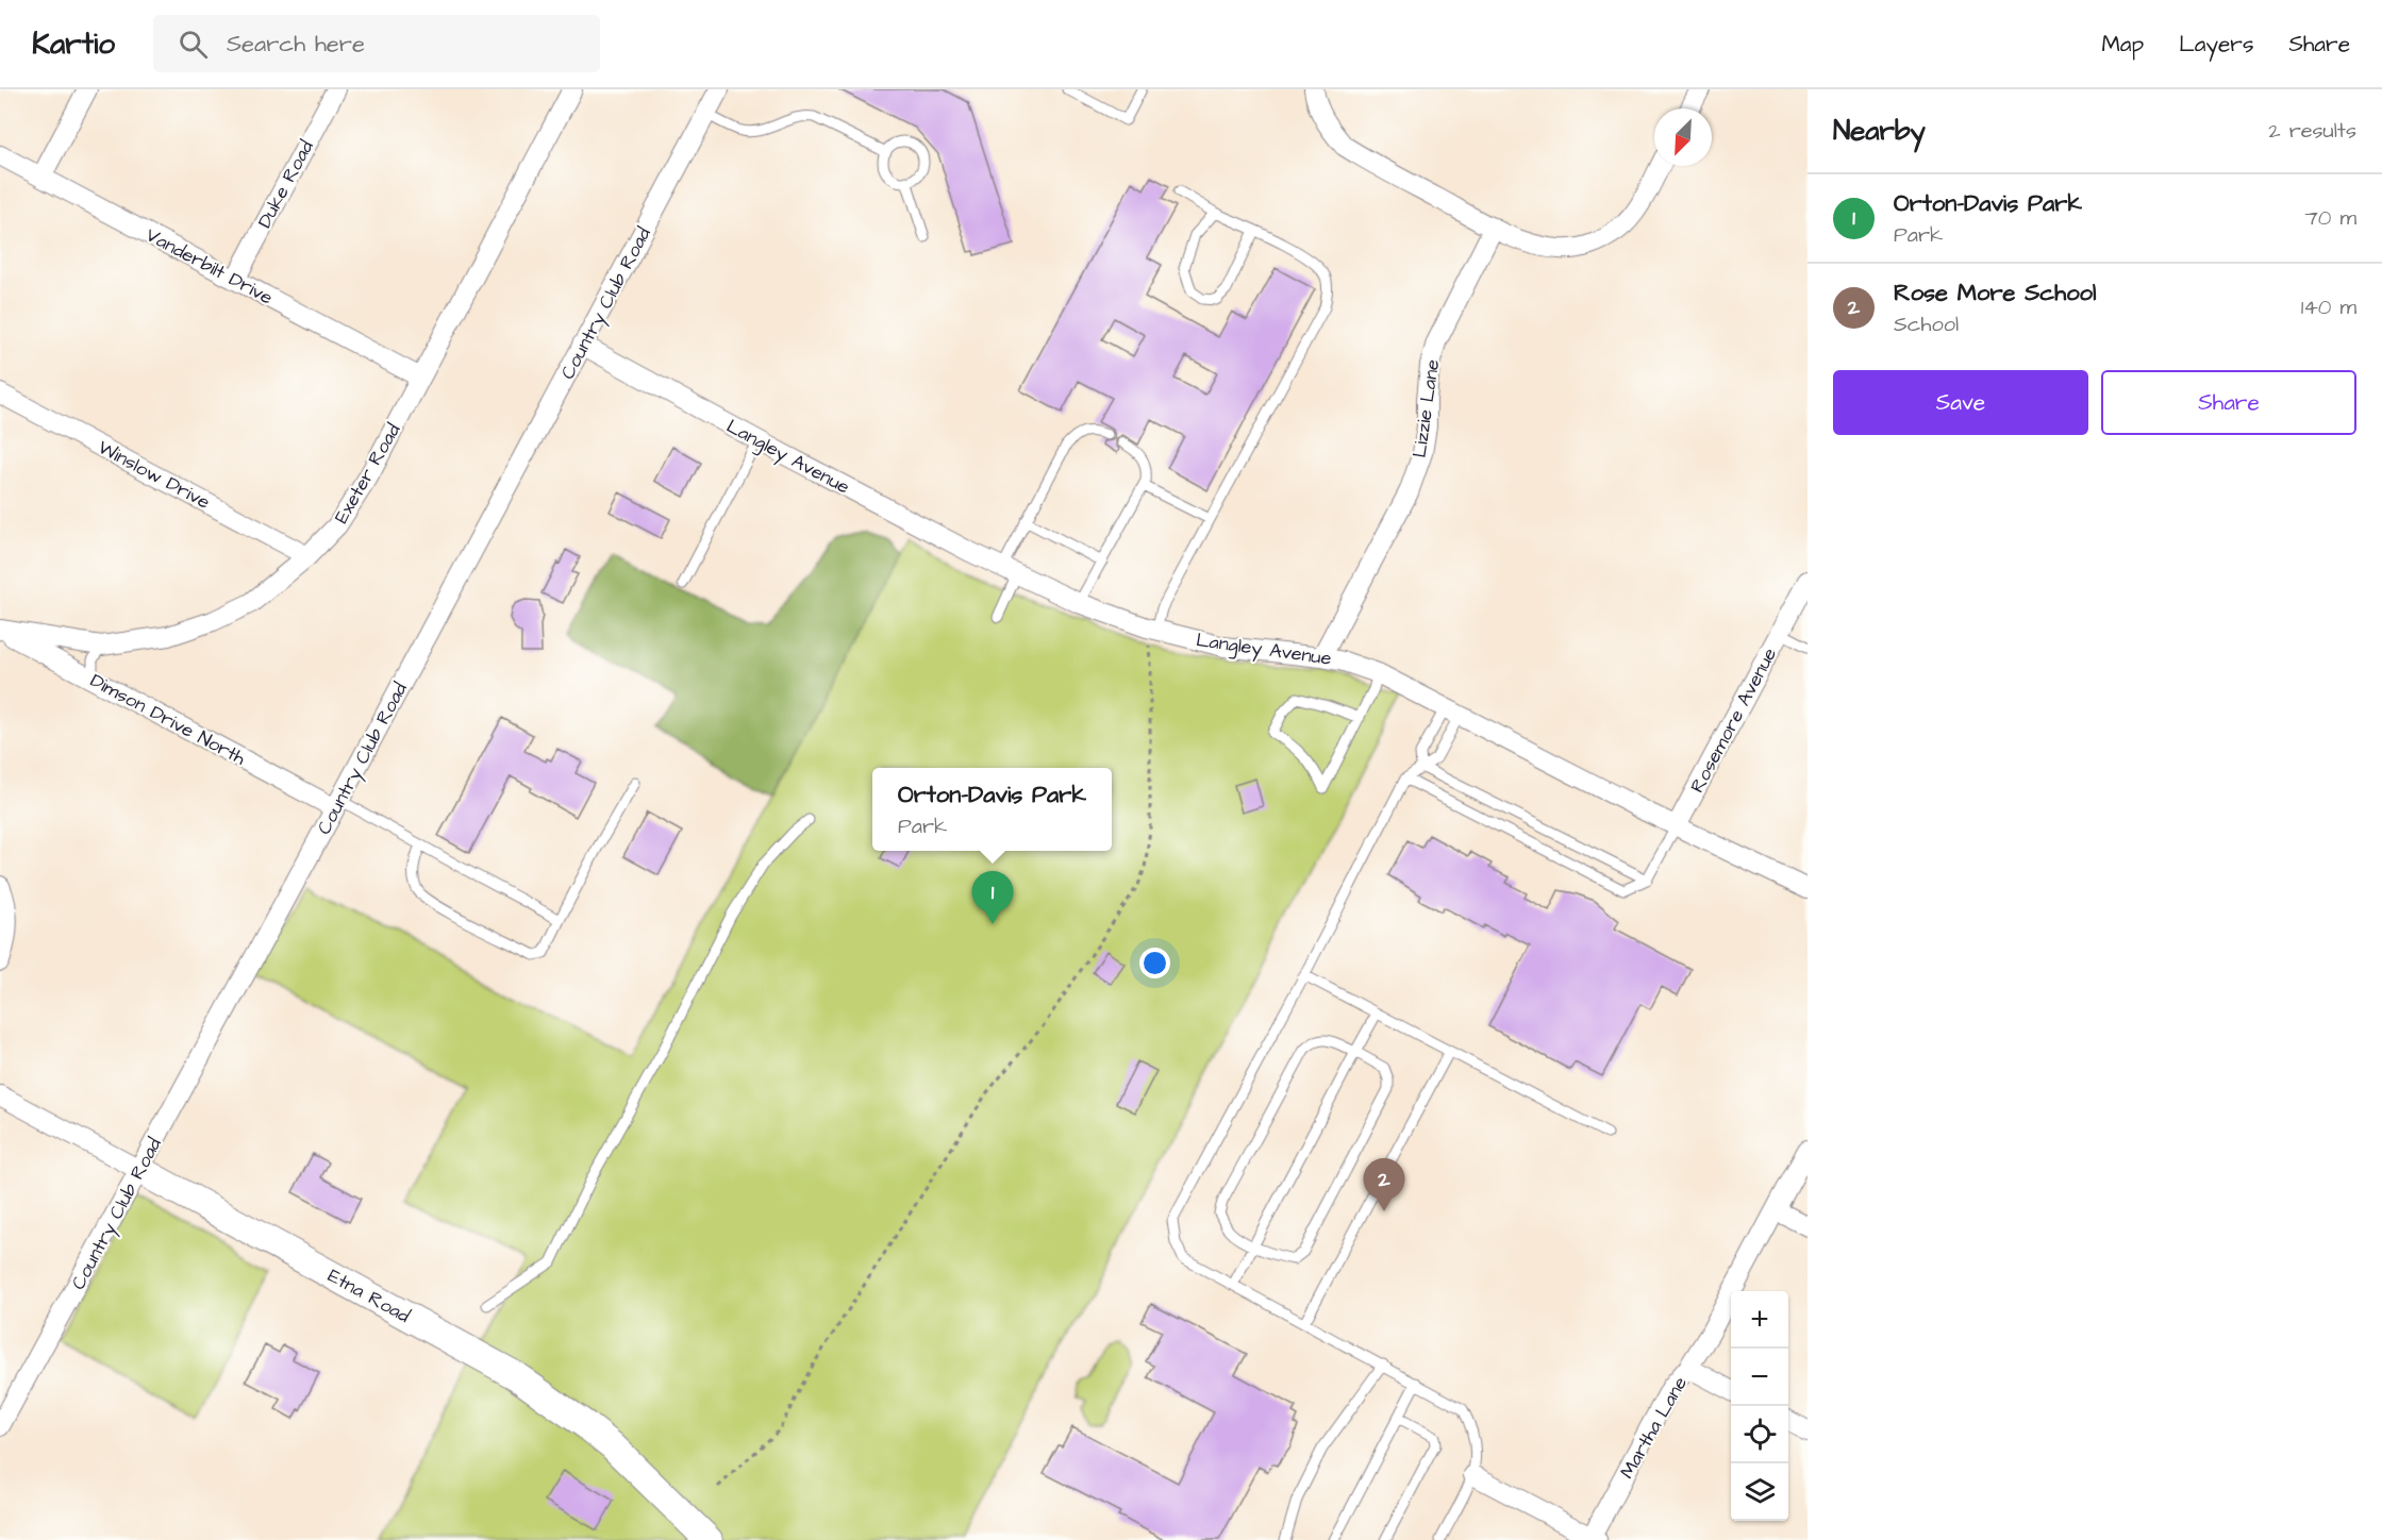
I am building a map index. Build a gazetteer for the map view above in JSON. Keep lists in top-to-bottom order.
{
  "streets": {
    "street": [
      "Duke Road",
      "Vanderbilt Drive",
      "Country Club Road",
      "Lizzie Lane",
      "Langley Avenue",
      "Exeter Road",
      "Winslow Drive",
      "Dimson Drive North",
      "Rosemore Avenue",
      "Etna Road",
      "Martha Lane"
    ]
  },
  "crossings": [
    ["Duke Road", "Vanderbilt Drive"],
    ["Vanderbilt Drive", "Exeter Road"],
    ["Country Club Road", "Langley Avenue"],
    ["Country Club Road", "Dimson Drive North"],
    ["Country Club Road", "Etna Road"],
    ["Lizzie Lane", "Langley Avenue"],
    ["Langley Avenue", "Rosemore Avenue"],
    ["Exeter Road", "Winslow Drive"],
    ["Exeter Road", "Dimson Drive North"]
  ],
  "north": "bottom left",
  "page": {
    "header": "Kartio",
    "search": "Search here",
    "nav": ["Map", "Layers", "Share"],
    "heading": ["Nearby", "2 results"],
    "list": [
      {
        "mark": "1",
        "name": "Orton-Davis Park",
        "note": "Park",
        "value": "70 m"
      },
      {
        "mark": "2",
        "name": "Rose More School",
        "note": "School",
        "value": "140 m"
      }
    ],
    "buttons": ["Save", "Share"],
    "popup": ["Orton-Davis Park", "Park"],
    "pins": ["1", "2"],
    "map_buttons": ["+", "−"]
  }
}
